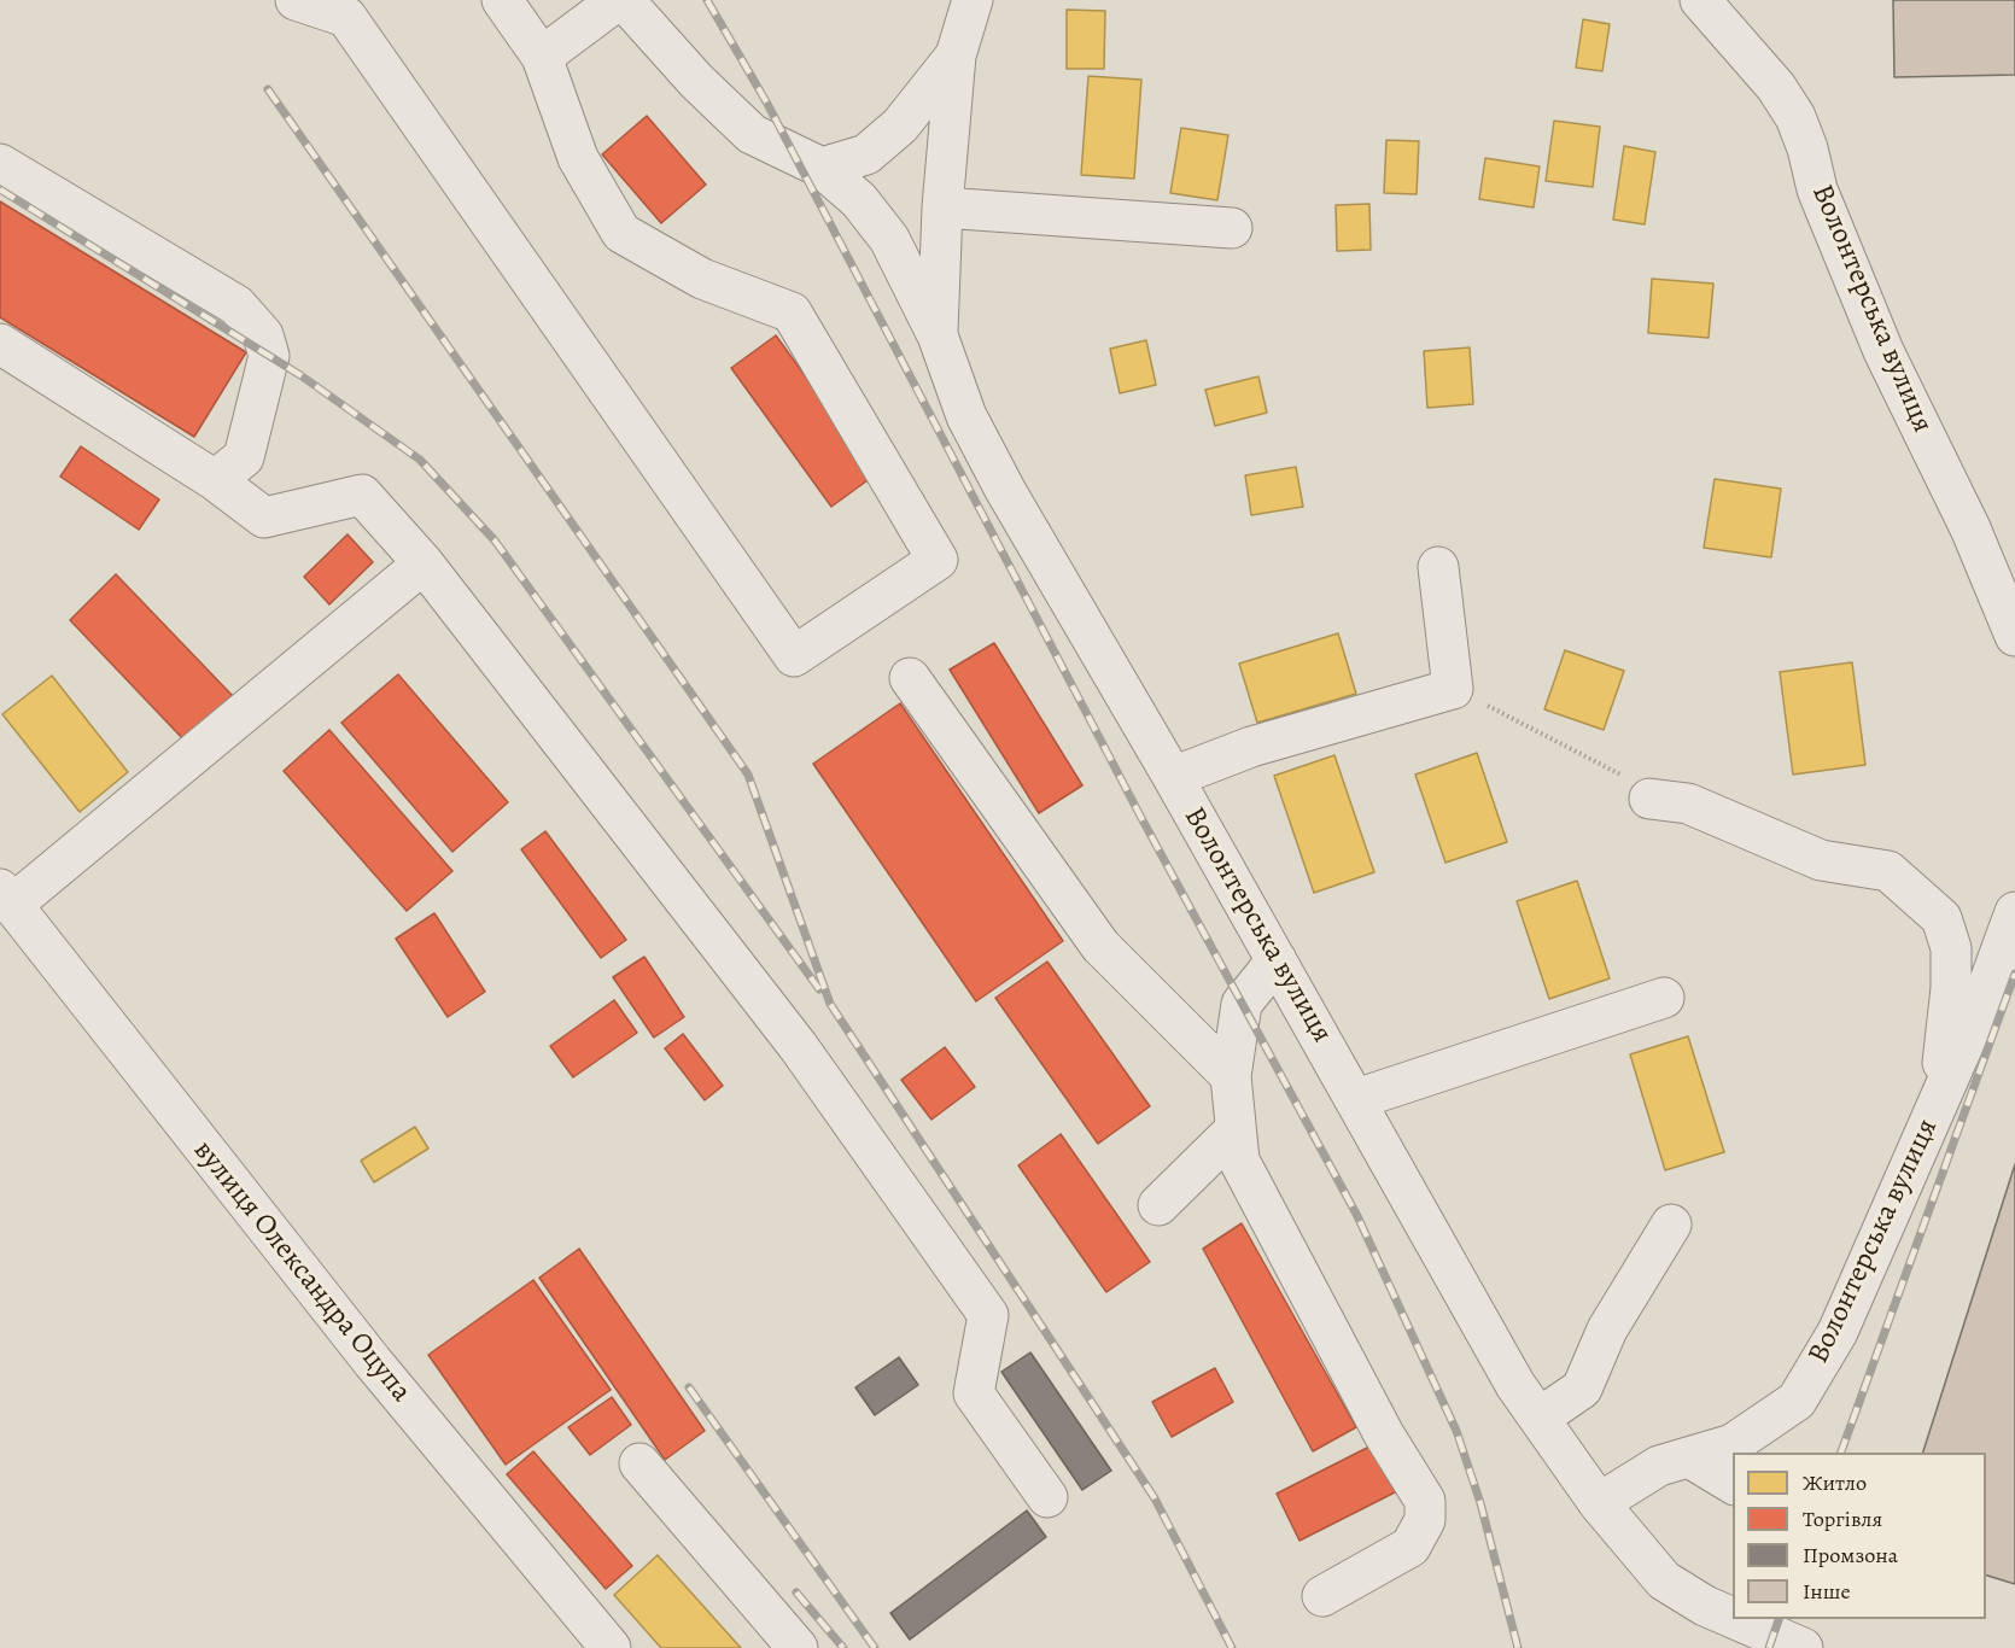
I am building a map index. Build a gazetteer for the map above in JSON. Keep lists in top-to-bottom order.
{
  "streets": {
    "street": ["Волонтерська вулиця", "вулиця Олександра Оцупа"]
  },
  "legend": [
    "Житло",
    "Торгівля",
    "Промзона",
    "Інше"
  ]
}
